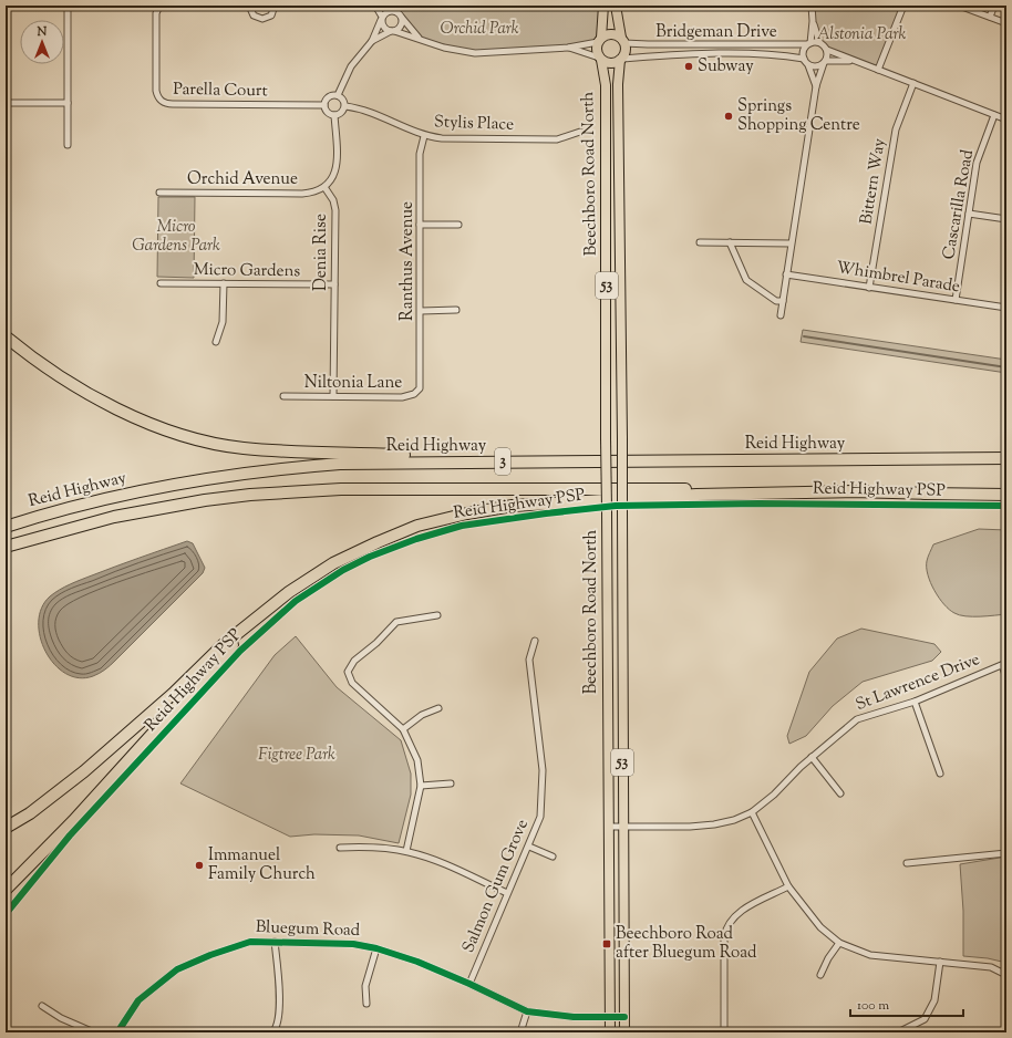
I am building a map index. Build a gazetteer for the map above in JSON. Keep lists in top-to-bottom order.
{
  "streets": {
    "highway": ["Reid Highway", "3"],
    "main road": ["Beechboro Road North", "53"],
    "street": [
      "Bridgeman Drive",
      "Parella Court",
      "Stylis Place",
      "Orchid Avenue",
      "Bittern Way",
      "Cascarilla Road",
      "Denia Rise",
      "Ranthus Avenue",
      "Micro Gardens",
      "Whimbrel Parade",
      "Niltonia Lane",
      "St Lawrence Drive",
      "Salmon Gum Grove",
      "Bluegum Road"
    ],
    "cycle path": ["Reid Highway PSP"]
  },
  "crossings": [
    ["Bridgeman Drive", "Beechboro Road North"],
    ["Bridgeman Drive", "53"],
    ["Parella Court", "Stylis Place"],
    ["Stylis Place", "Ranthus Avenue"],
    ["Beechboro Road North", "53"],
    ["Beechboro Road North", "St Lawrence Drive"],
    ["Beechboro Road North", "Bluegum Road"],
    ["Orchid Avenue", "Denia Rise"],
    ["Bittern Way", "Whimbrel Parade"],
    ["Cascarilla Road", "Whimbrel Parade"],
    ["Denia Rise", "Micro Gardens"],
    ["Denia Rise", "Niltonia Lane"],
    ["Ranthus Avenue", "Niltonia Lane"],
    ["Salmon Gum Grove", "Bluegum Road"]
  ],
  "parks": [
    "Orchid Park",
    "Alstonia Park",
    "Micro Gardens Park",
    "Figtree Park"
  ],
  "places": {
    "other": ["Subway", "Springs Shopping Centre", "Immanuel Family Church"],
    "transit": ["Beechboro Road after Bluegum Road"]
  },
  "scale_bar": "100 m",
  "north": "top"
}
